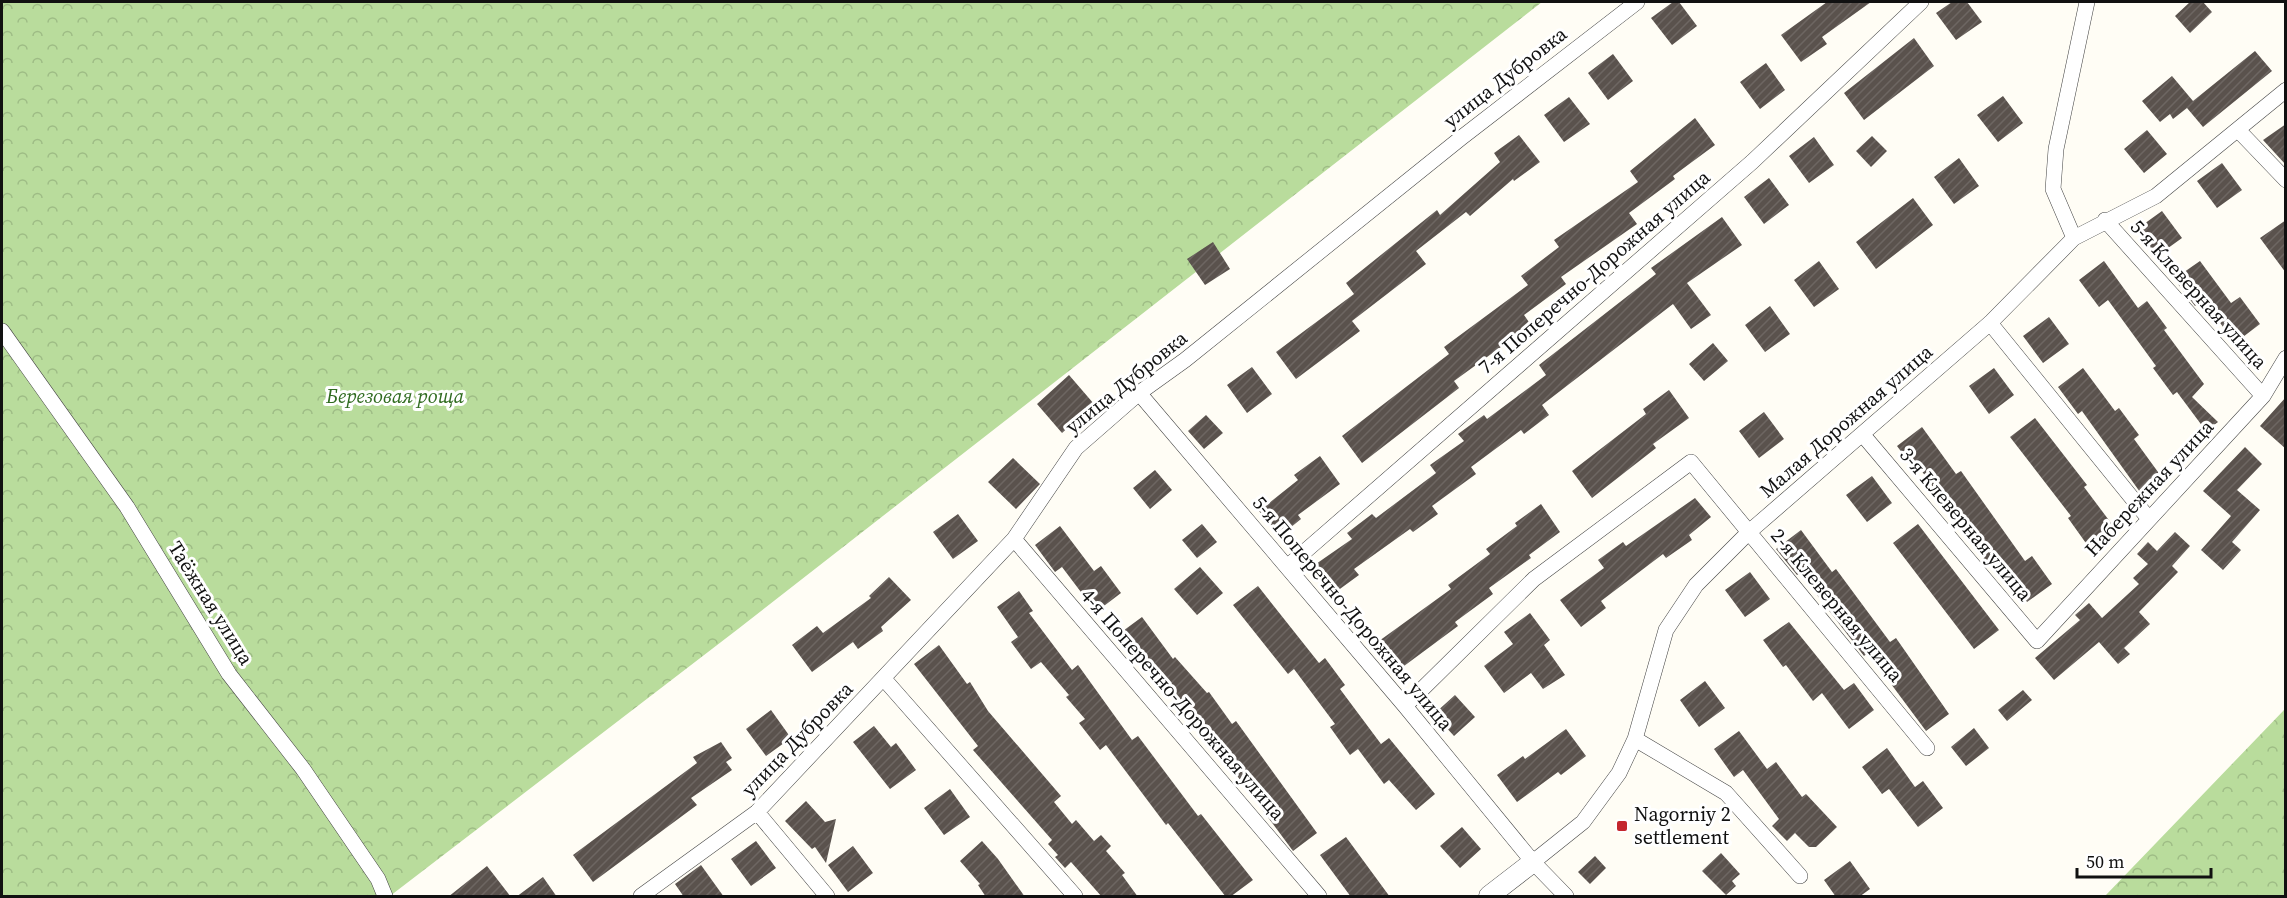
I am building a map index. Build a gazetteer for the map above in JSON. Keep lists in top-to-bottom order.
{
  "streets": {
    "street": [
      "улица Дубровка",
      "7-я Поперечно-Дорожная улица",
      "5-я Клеверная улица",
      "Малая Дорожная улица",
      "Набережная улица",
      "3-я Клеверная улица",
      "Таёжная улица",
      "2-я Клеверная улица",
      "5-я Поперечно-Дорожная улица",
      "4-я Поперечно-Дорожная улица"
    ]
  },
  "crossings": [
    ["улица Дубровка", "5-я Поперечно-Дорожная улица"],
    ["улица Дубровка", "4-я Поперечно-Дорожная улица"],
    ["7-я Поперечно-Дорожная улица", "5-я Поперечно-Дорожная улица"],
    ["5-я Клеверная улица", "Малая Дорожная улица"],
    ["5-я Клеверная улица", "Набережная улица"],
    ["Малая Дорожная улица", "3-я Клеверная улица"],
    ["Малая Дорожная улица", "2-я Клеверная улица"],
    ["Малая Дорожная улица", "5-я Поперечно-Дорожная улица"],
    ["Набережная улица", "3-я Клеверная улица"],
    ["2-я Клеверная улица", "5-я Поперечно-Дорожная улица"]
  ],
  "parks": ["Березовая роща"],
  "places": {
    "transit": ["Nagorniy 2 settlement"]
  },
  "scale_bar": "50 m"
}
